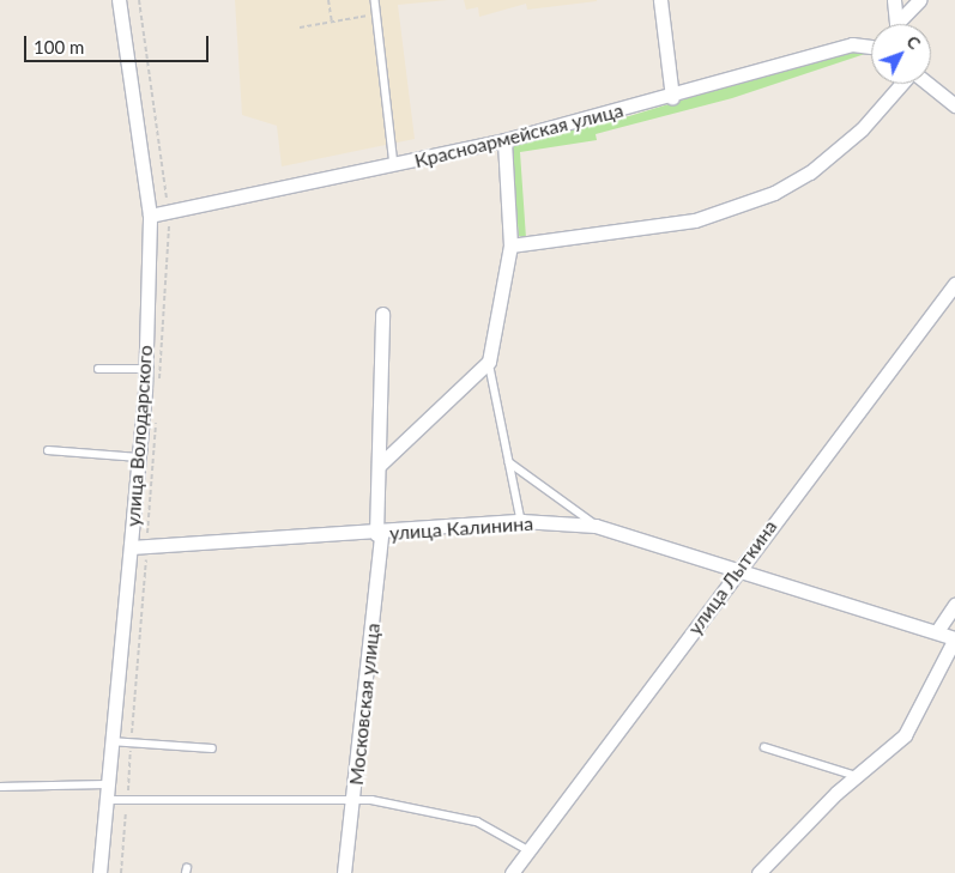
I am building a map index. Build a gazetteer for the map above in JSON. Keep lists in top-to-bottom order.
{
  "streets": {
    "street": [
      "Красноармейская улица",
      "улица Володарского",
      "улица Калинина",
      "улица Лыткина",
      "Московская улица"
    ]
  },
  "crossings": [
    ["Красноармейская улица", "улица Володарского"],
    ["улица Володарского", "улица Калинина"],
    ["улица Калинина", "улица Лыткина"],
    ["улица Калинина", "Московская улица"]
  ],
  "scale_bar": "100 m",
  "north": "top right"
}
